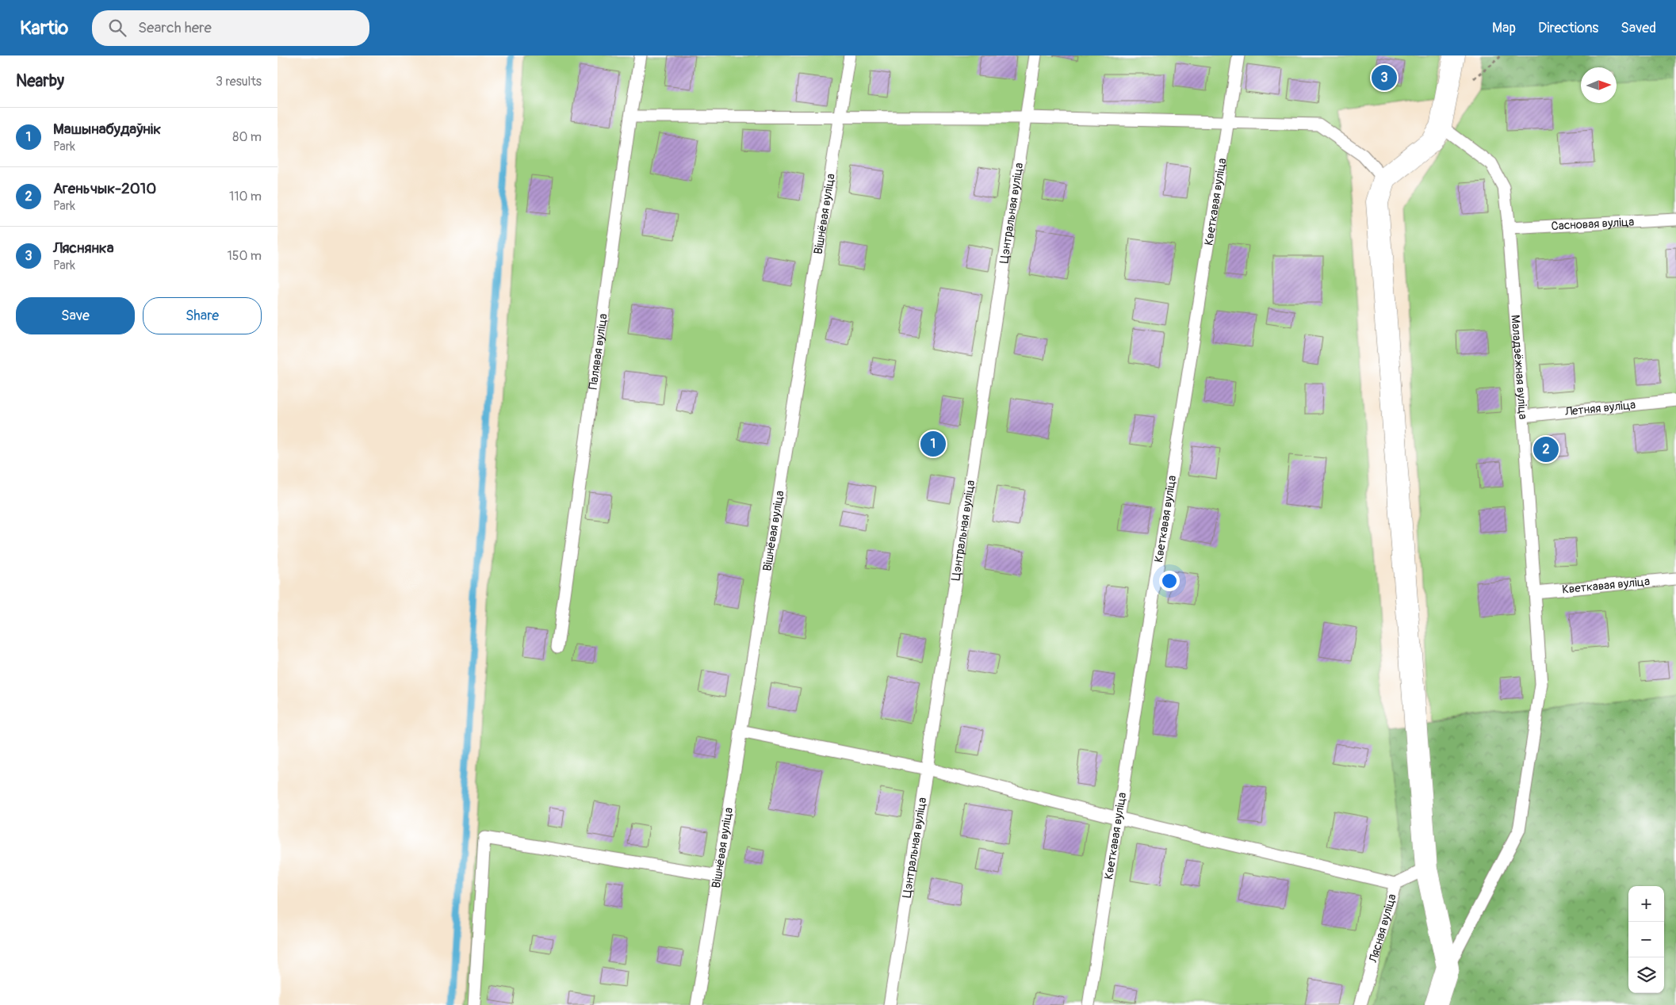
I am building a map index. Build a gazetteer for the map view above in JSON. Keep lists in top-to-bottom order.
{
  "streets": {
    "lane": [
      "Кветкавая вуліца",
      "Вішнёвая вуліца",
      "Цэнтральная вуліца",
      "Сасновая вуліца",
      "Палявая вуліца",
      "Маладзёжная вуліца",
      "Летняя вуліца",
      "Лясная вуліца"
    ]
  },
  "crossings": [
    ["Кветкавая вуліца", "Маладзёжная вуліца"],
    ["Сасновая вуліца", "Маладзёжная вуліца"],
    ["Маладзёжная вуліца", "Летняя вуліца"]
  ],
  "north": "right",
  "page": {
    "header": "Kartio",
    "search": "Search here",
    "nav": ["Map", "Directions", "Saved"],
    "heading": ["Nearby", "3 results"],
    "pins": ["3", "1", "2"],
    "list": [
      {
        "mark": "1",
        "name": "Машынабудаўнік",
        "note": "Park",
        "value": "80 m"
      },
      {
        "mark": "2",
        "name": "Агеньчык-2010",
        "note": "Park",
        "value": "110 m"
      },
      {
        "mark": "3",
        "name": "Ляснянка",
        "note": "Park",
        "value": "150 m"
      }
    ],
    "buttons": ["Save", "Share"],
    "map_buttons": ["+", "−"]
  }
}
